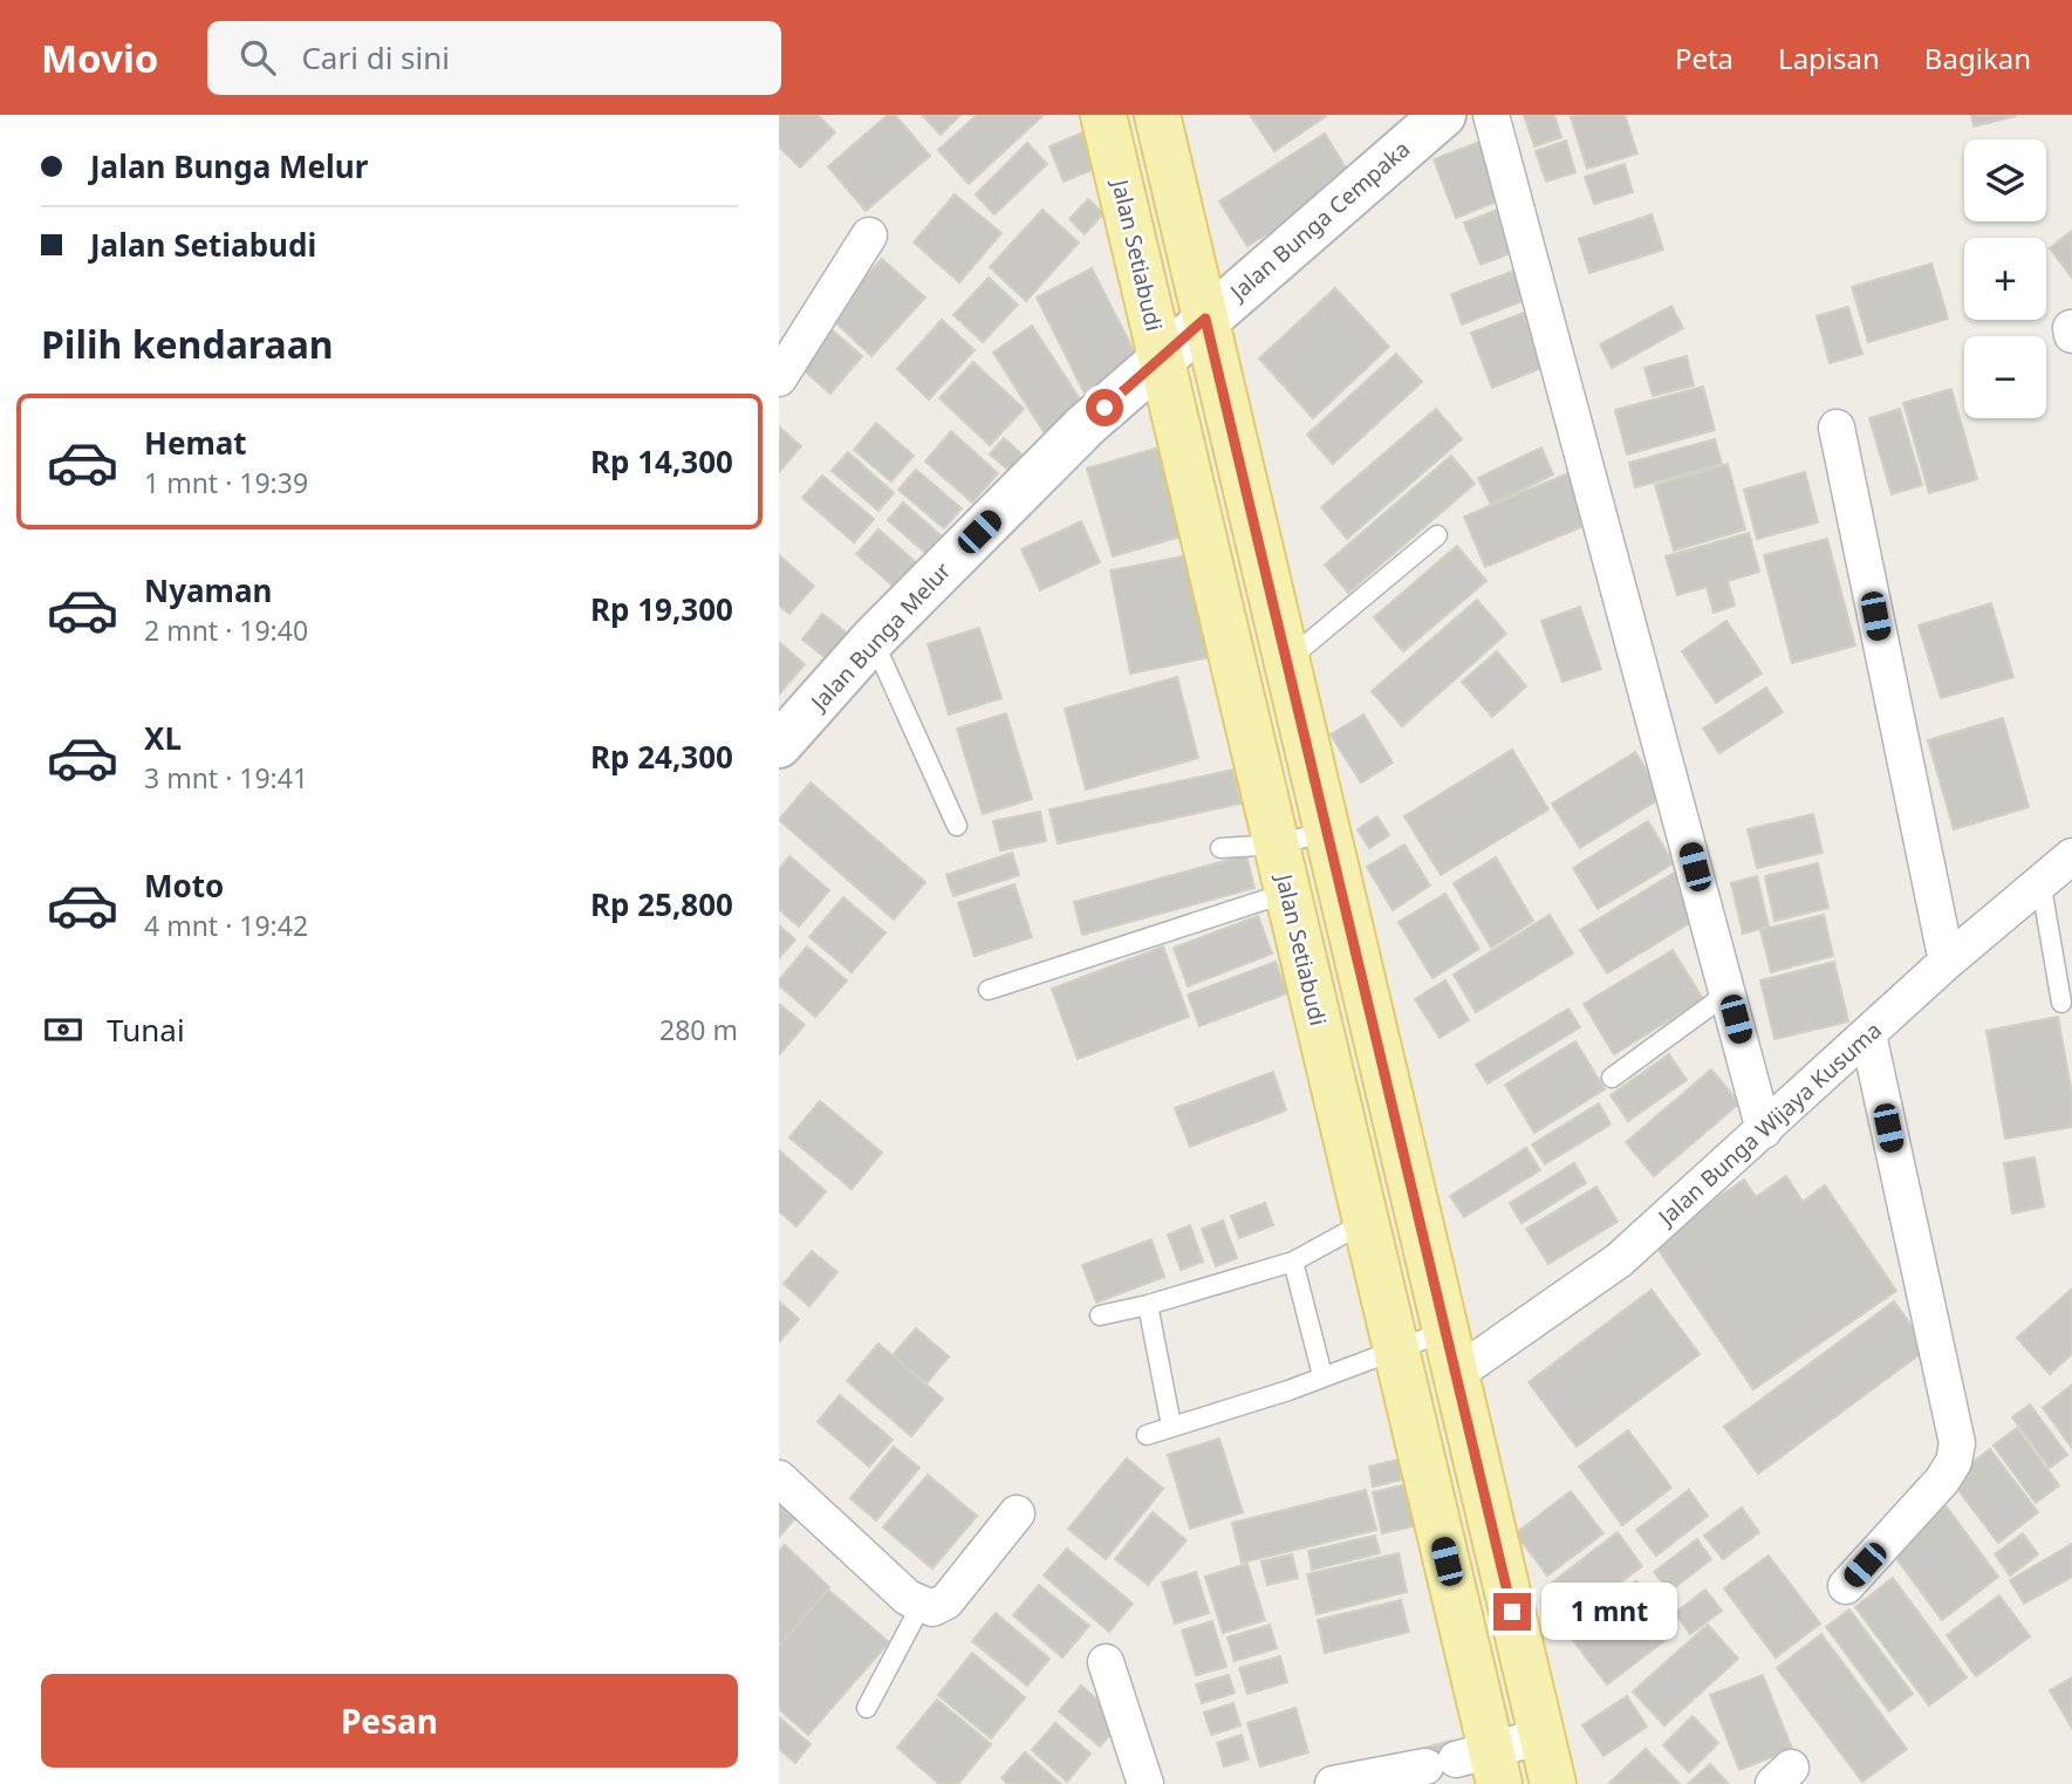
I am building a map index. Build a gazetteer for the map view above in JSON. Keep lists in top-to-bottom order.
{
  "streets": {
    "main road": ["Jalan Setiabudi"],
    "street": ["Jalan Bunga Cempaka", "Jalan Bunga Melur", "Jalan Bunga Wijaya Kusuma"]
  },
  "crossings": [
    ["Jalan Bunga Cempaka", "Jalan Setiabudi"],
    ["Jalan Bunga Cempaka", "Jalan Bunga Melur"],
    ["Jalan Setiabudi", "Jalan Bunga Melur"]
  ],
  "page": {
    "header": "Movio",
    "search": "Cari di sini",
    "nav": ["Peta", "Lapisan", "Bagikan"],
    "banner": ["Jalan Bunga Melur", "Jalan Setiabudi"],
    "map_buttons": ["+", "−"],
    "heading": "Pilih kendaraan",
    "list": [
      {
        "name": "Hemat",
        "note": "1 mnt · 19:39",
        "value": "Rp 14,300"
      },
      {
        "name": "Nyaman",
        "note": "2 mnt · 19:40",
        "value": "Rp 19,300"
      },
      {
        "name": "XL",
        "note": "3 mnt · 19:41",
        "value": "Rp 24,300"
      },
      {
        "name": "Moto",
        "note": "4 mnt · 19:42",
        "value": "Rp 25,800"
      }
    ],
    "pay": ["Tunai", "280 m"],
    "bubble": "1 mnt",
    "buttons": "Pesan"
  }
}
